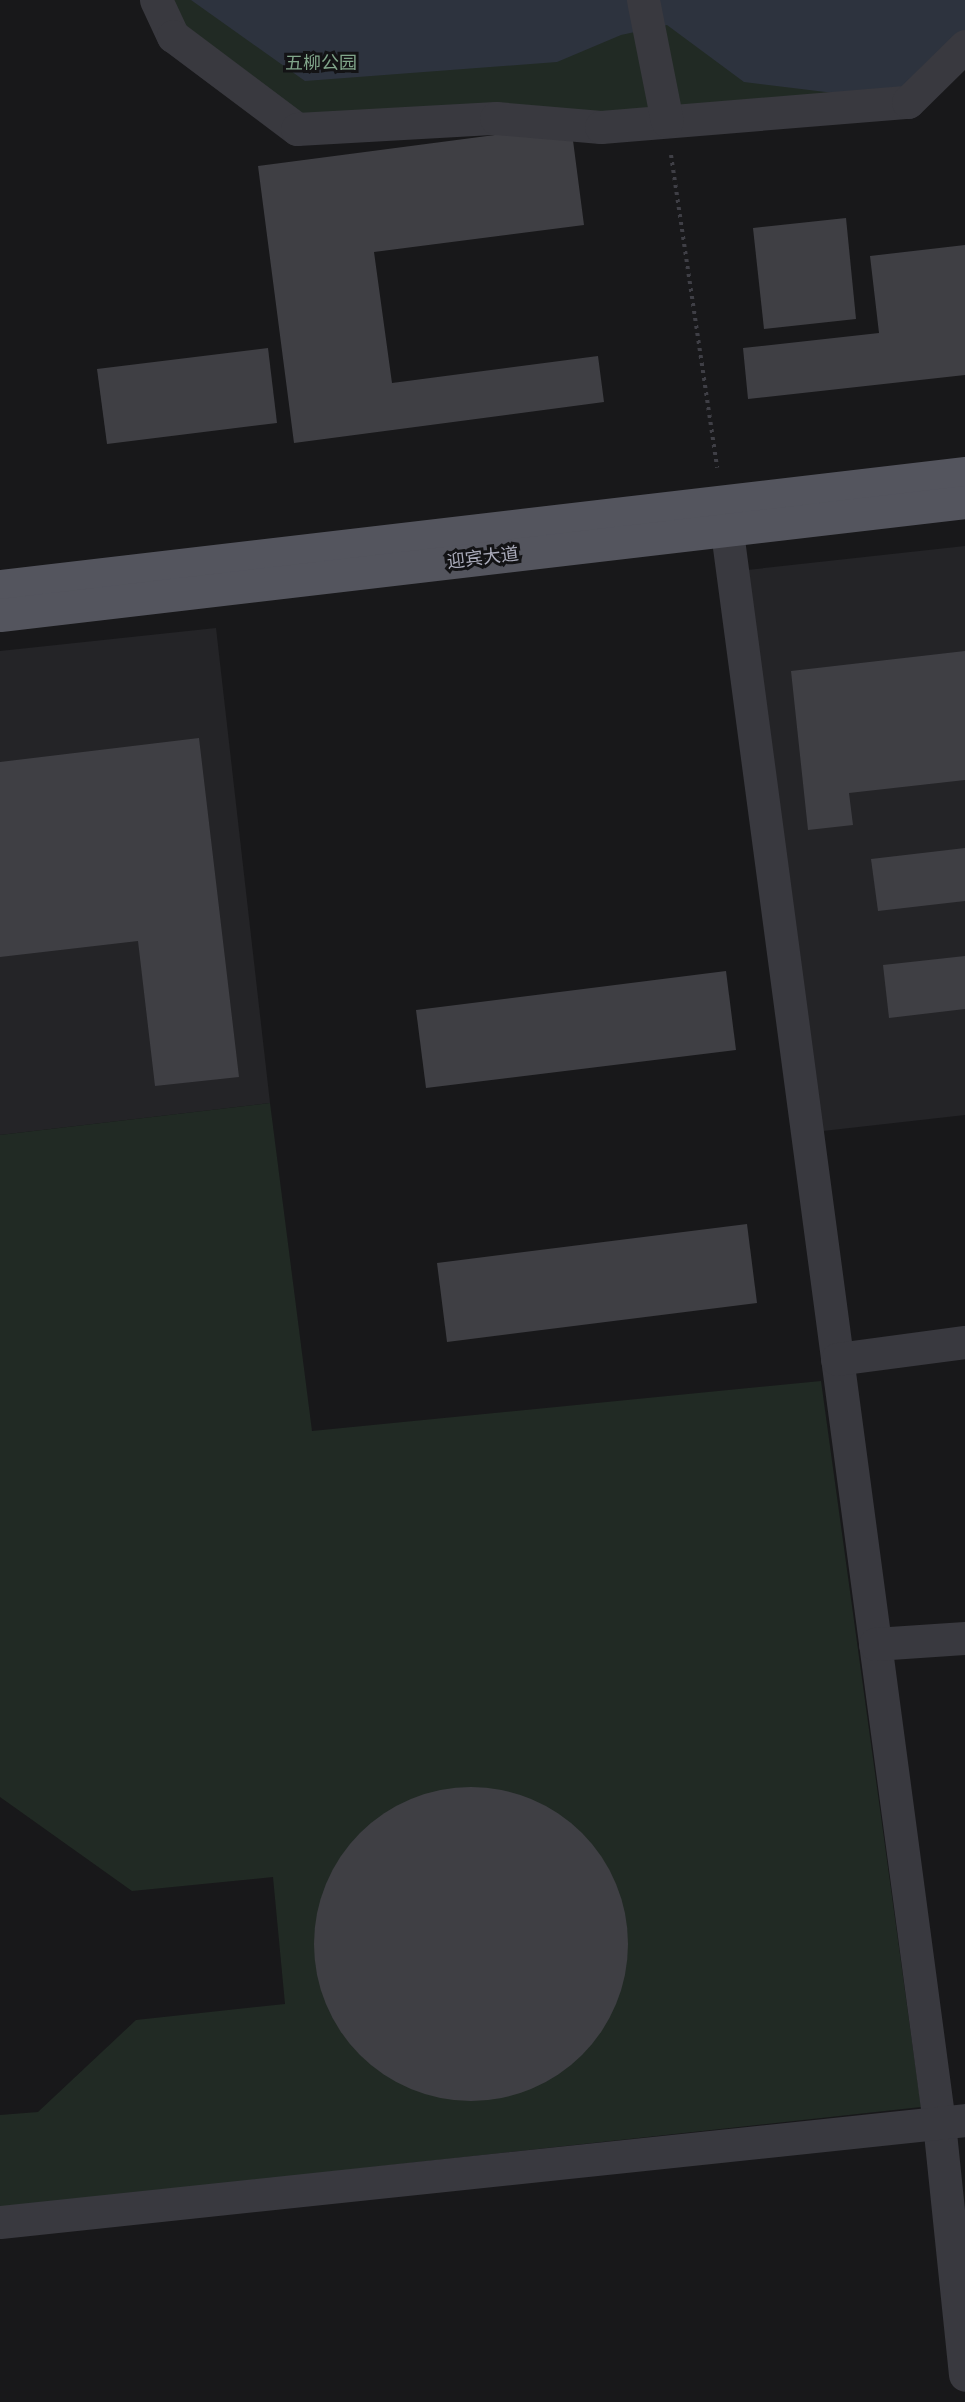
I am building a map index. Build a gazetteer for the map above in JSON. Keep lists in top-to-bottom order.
{
  "streets": {
    "main road": ["迎宾大道"]
  },
  "parks": ["五柳公园"]
}
